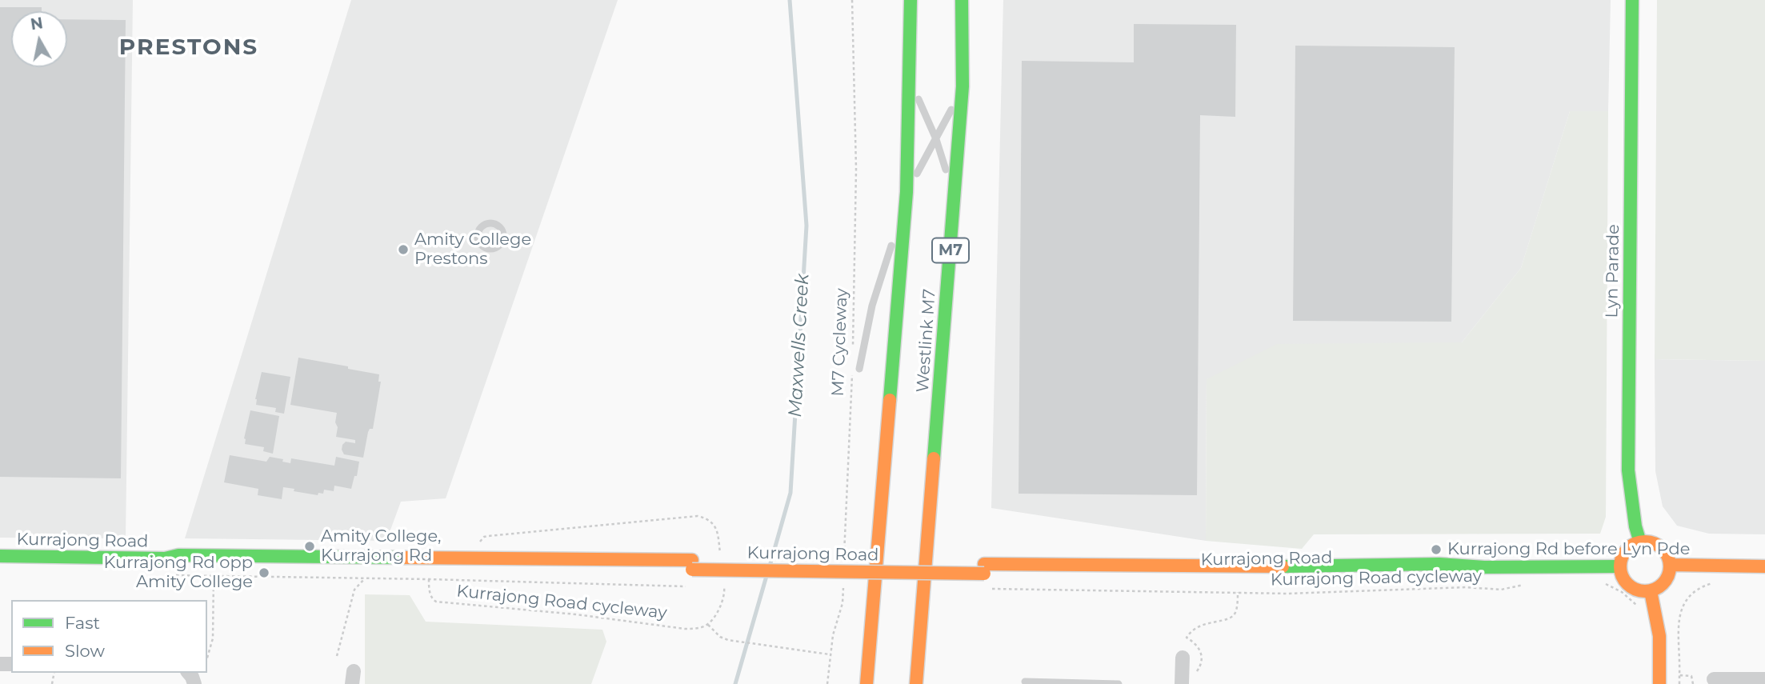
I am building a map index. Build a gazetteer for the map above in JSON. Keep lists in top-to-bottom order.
{
  "streets": {
    "main road": [
      "M7",
      "Lyn Parade",
      "Westlink M7",
      "Kurrajong Road"
    ],
    "path": ["M7 Cycleway", "Kurrajong Road cycleway"]
  },
  "crossings": [
    ["Lyn Parade", "Kurrajong Road"]
  ],
  "districts": ["PRESTONS"],
  "water": ["Maxwells Creek"],
  "places": [
    "Amity College Prestons",
    "Amity College, Kurrajong Rd",
    "Kurrajong Rd before Lyn Pde",
    "Kurrajong Rd opp Amity College"
  ],
  "legend": ["Fast", "Slow"],
  "north": "top"
}
